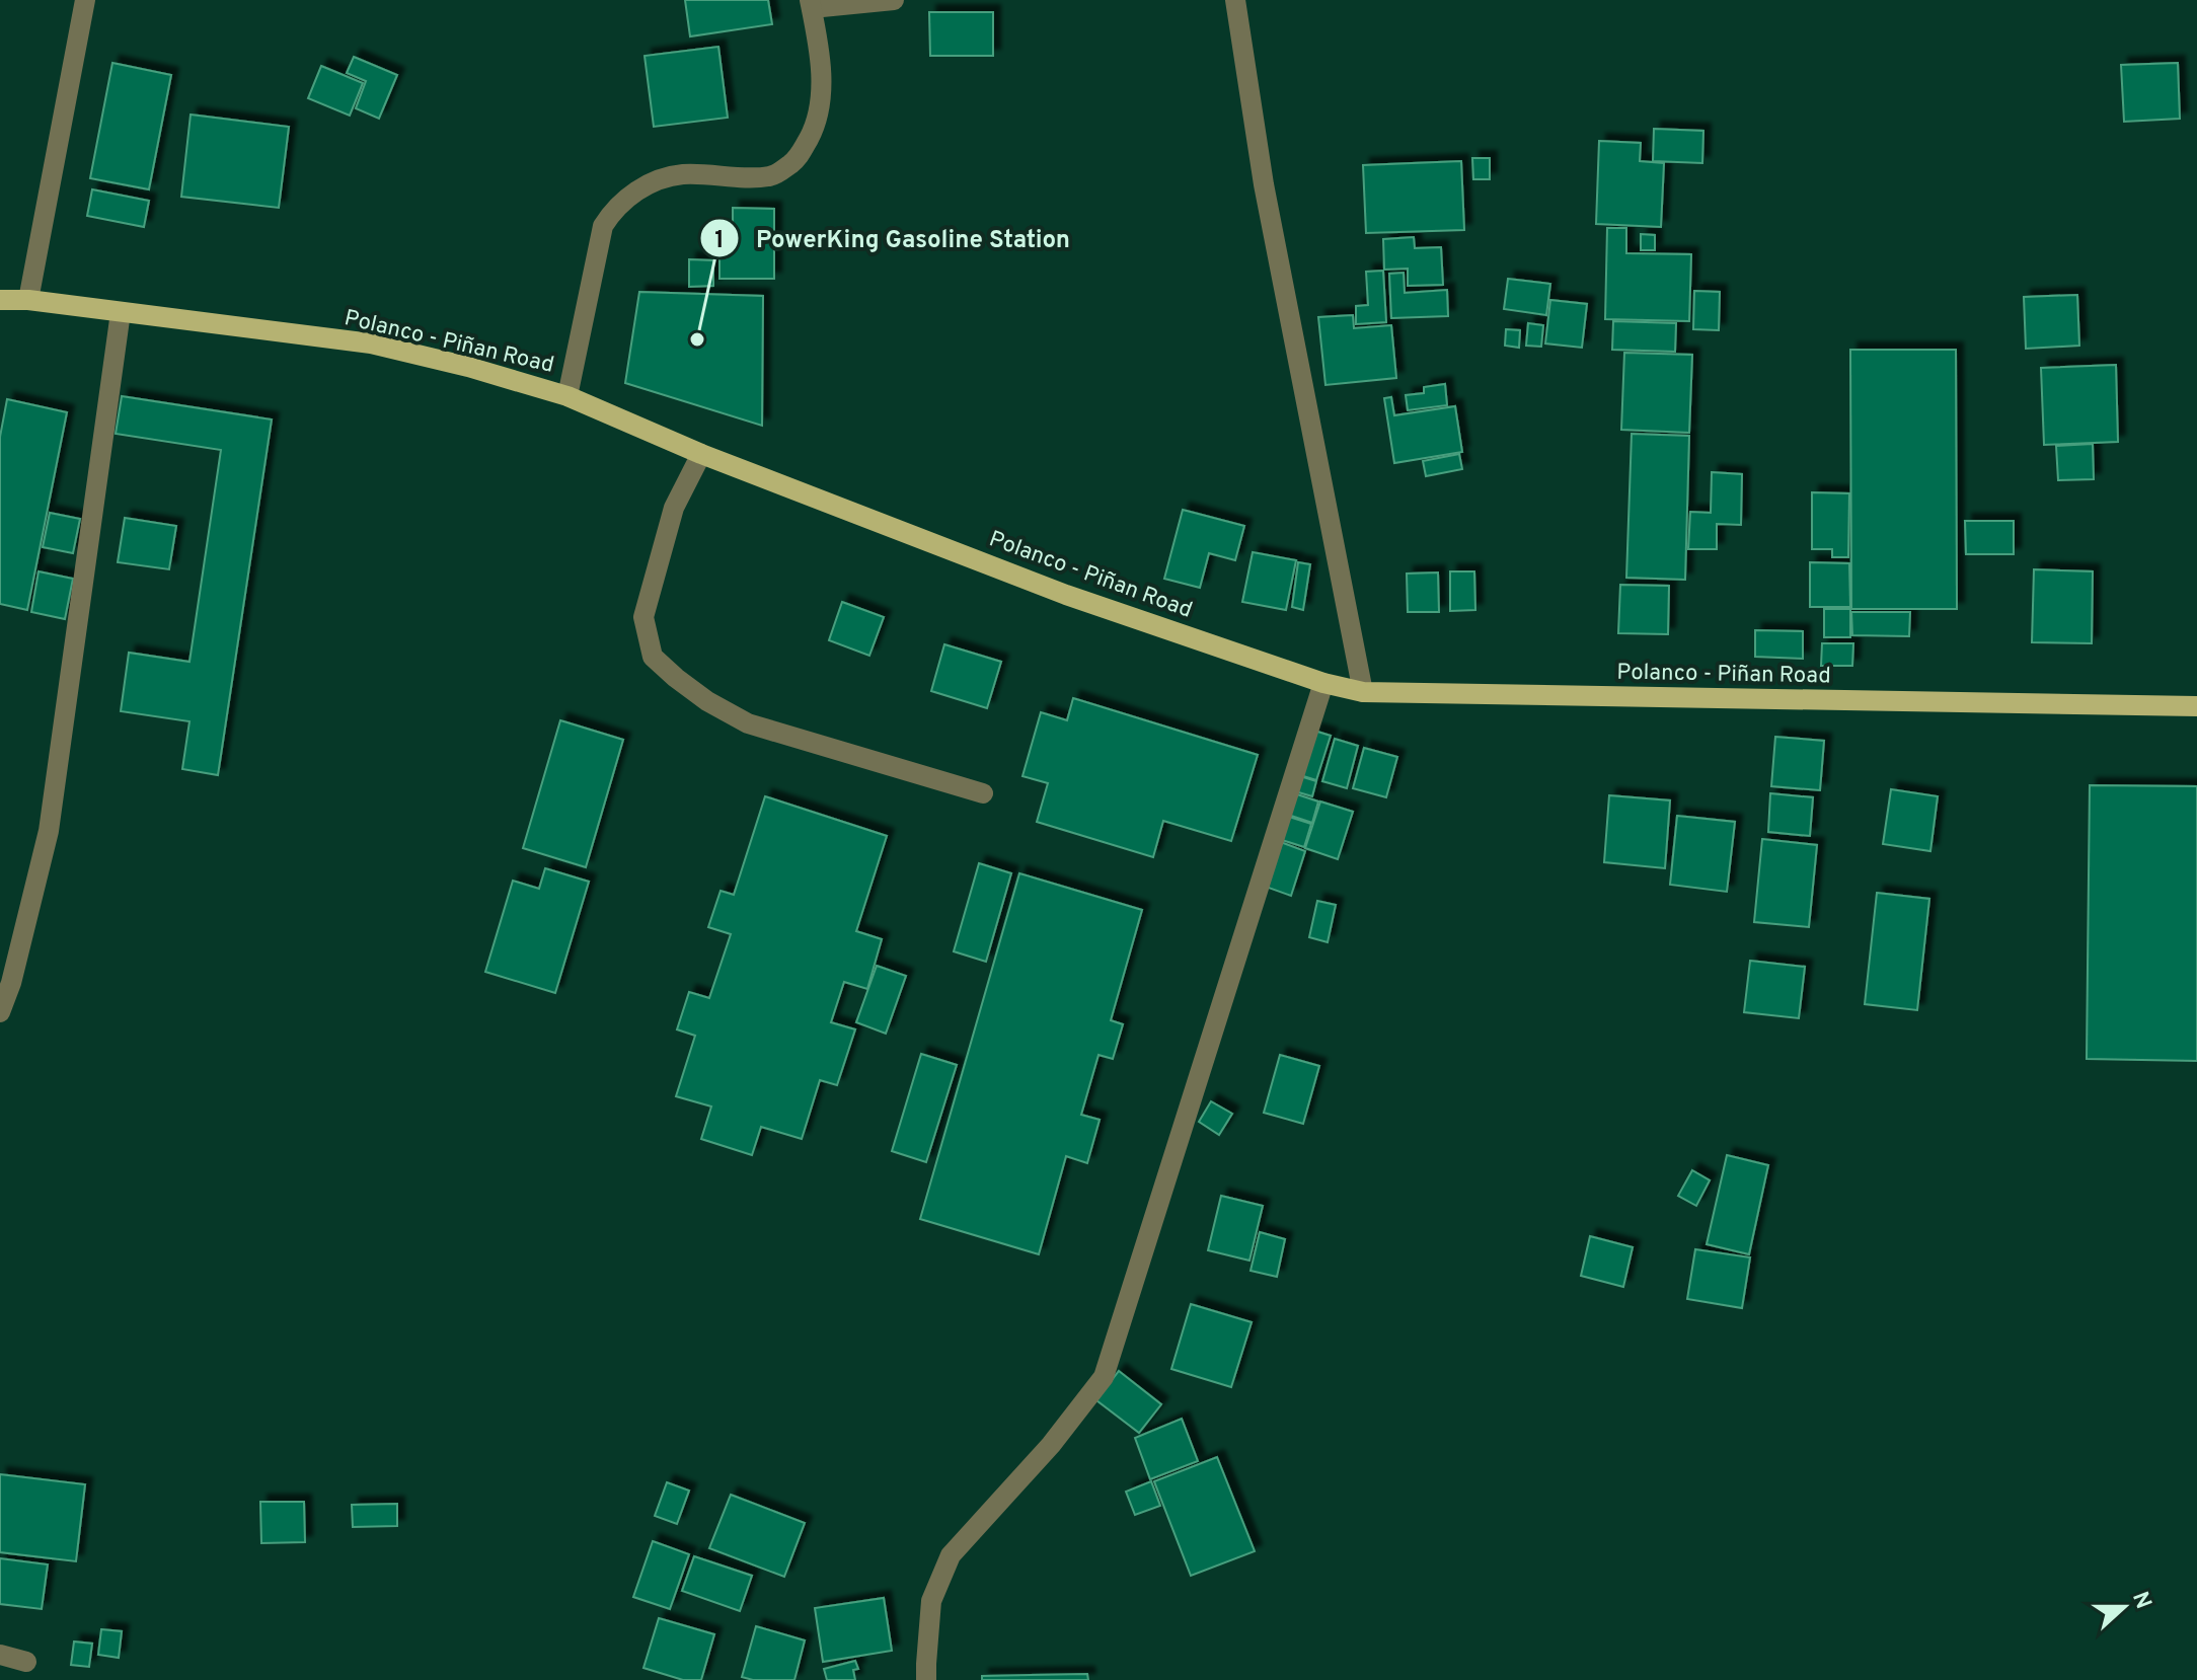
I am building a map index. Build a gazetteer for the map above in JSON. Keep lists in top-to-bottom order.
{
  "streets": {
    "main road": ["Polanco - Piñan Road"]
  },
  "places": ["PowerKing Gasoline Station"],
  "north": "right"
}
